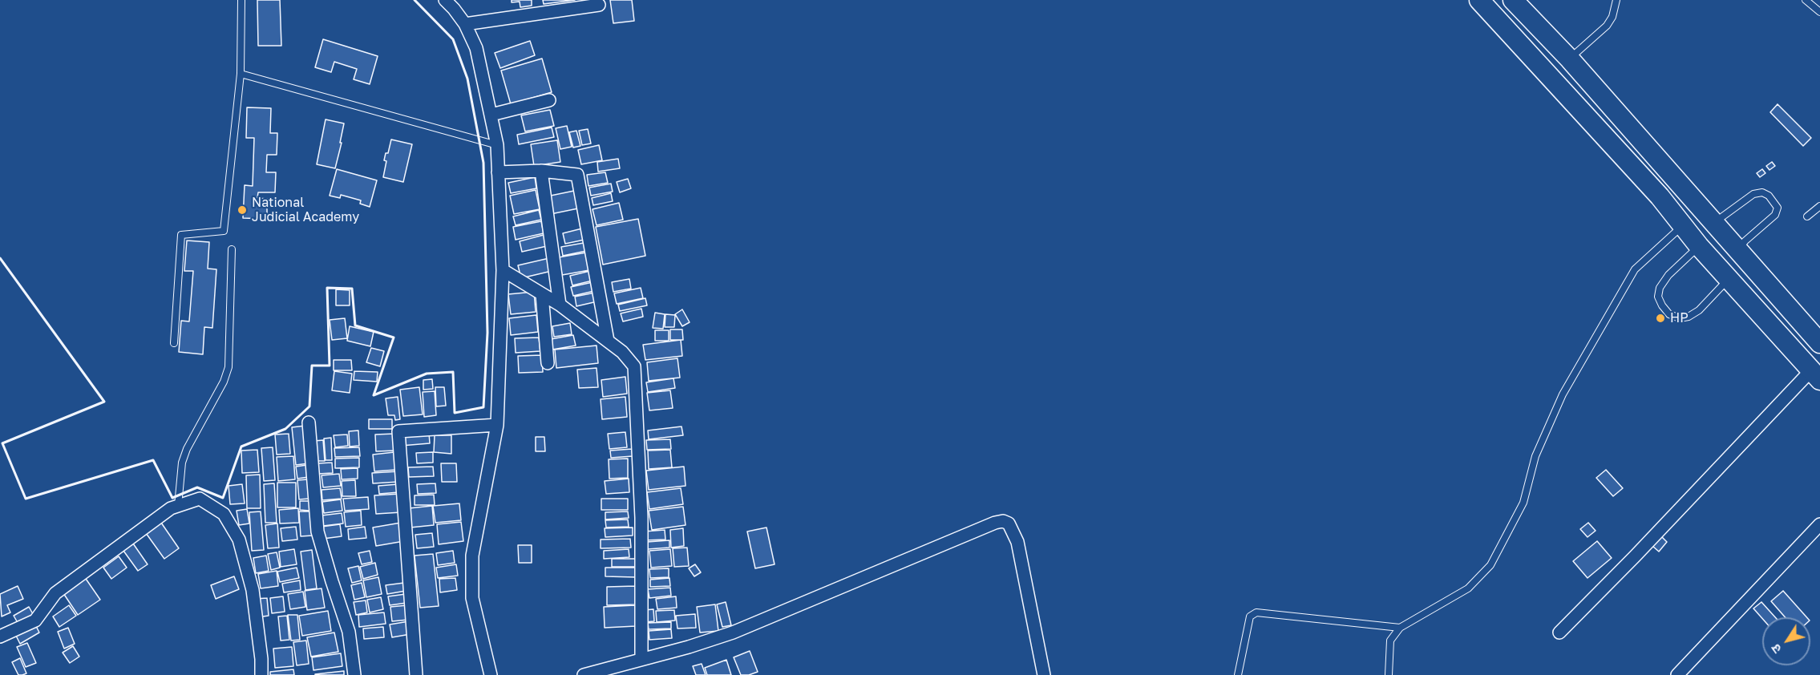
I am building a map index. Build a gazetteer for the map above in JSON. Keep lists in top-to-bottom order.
{
  "places": ["National Judicial Academy", "HP"],
  "north": "bottom left"
}
